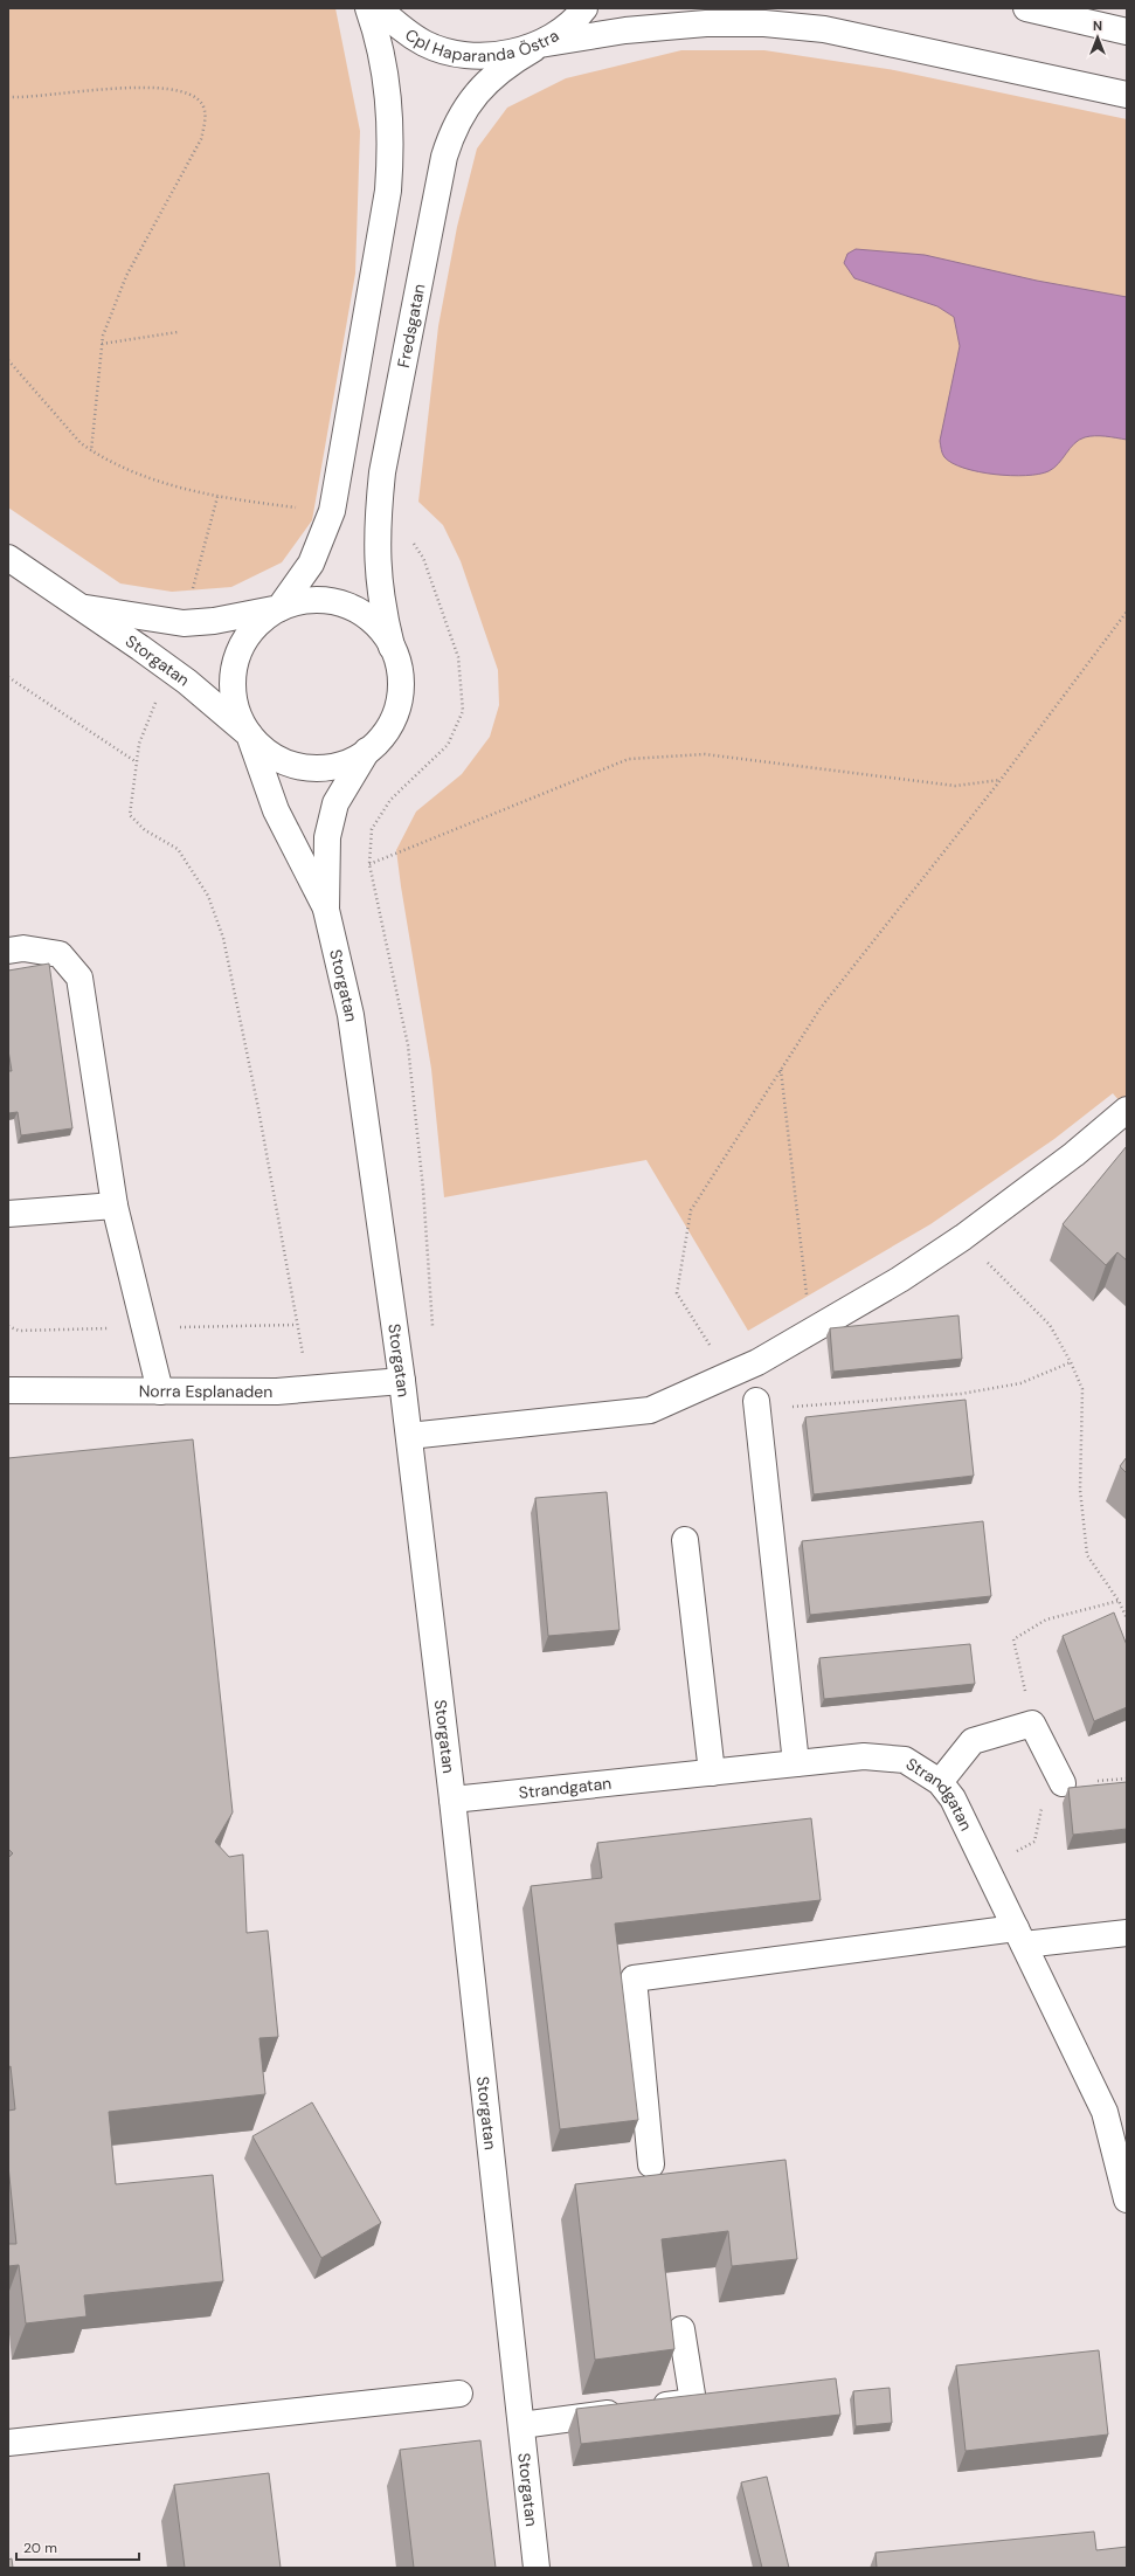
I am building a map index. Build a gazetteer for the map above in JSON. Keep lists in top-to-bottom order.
{
  "streets": {
    "main road": [
      "Cpl Haparanda Östra",
      "Fredsgatan",
      "Storgatan",
      "Norra Esplanaden",
      "Strandgatan"
    ]
  },
  "crossings": [
    ["Cpl Haparanda Östra", "Fredsgatan"],
    ["Fredsgatan", "Storgatan"],
    ["Storgatan", "Norra Esplanaden"],
    ["Storgatan", "Strandgatan"]
  ],
  "scale_bar": "20 m",
  "north": "top"
}
